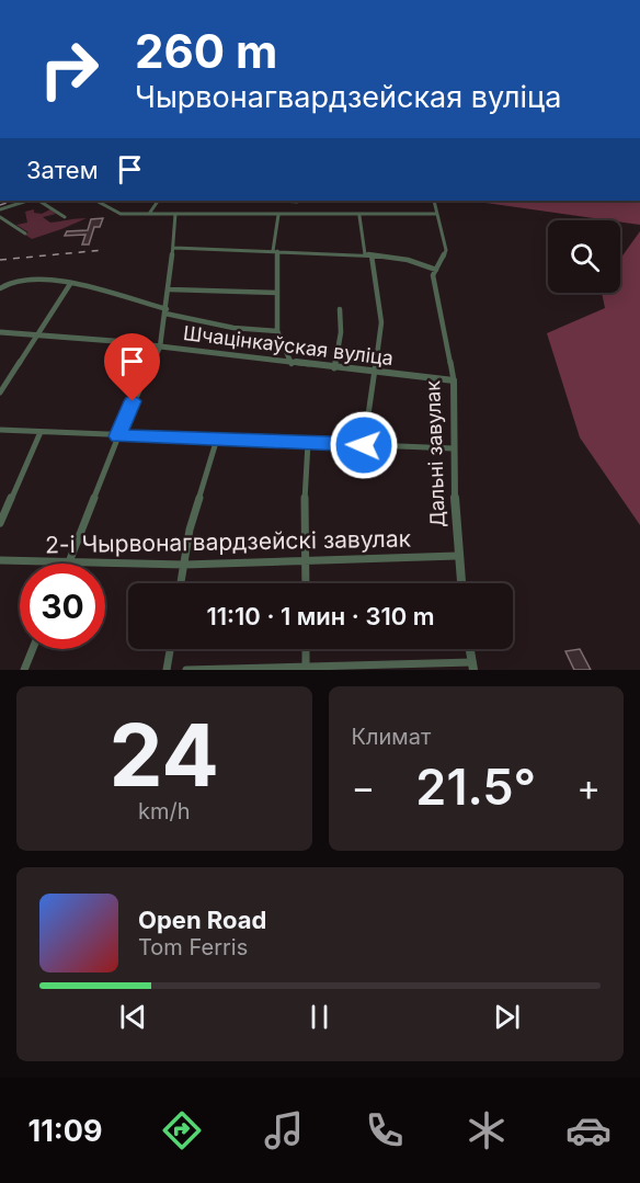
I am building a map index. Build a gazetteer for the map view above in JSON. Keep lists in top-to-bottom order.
{
  "streets": {
    "street": ["Шчацінкаўская вуліца", "Дальні завулак", "2-і Чырвонагвардзейскі завулак"]
  },
  "crossings": [
    ["Шчацінкаўская вуліца", "Дальні завулак"],
    ["Дальні завулак", "2-і Чырвонагвардзейскі завулак"]
  ],
  "page": {
    "turn": ["260 m", "Чырвонагвардзейская вуліца"],
    "then": "Затем",
    "limit": "30",
    "trip": "11:10 · 1 мин · 310 m",
    "tile": [
      ["24", "km/h"],
      "Климат"
    ],
    "heat": ["−", "21.5°", "+"],
    "song": ["Open Road", "Tom Ferris"],
    "tabs": "11:09"
  }
}
